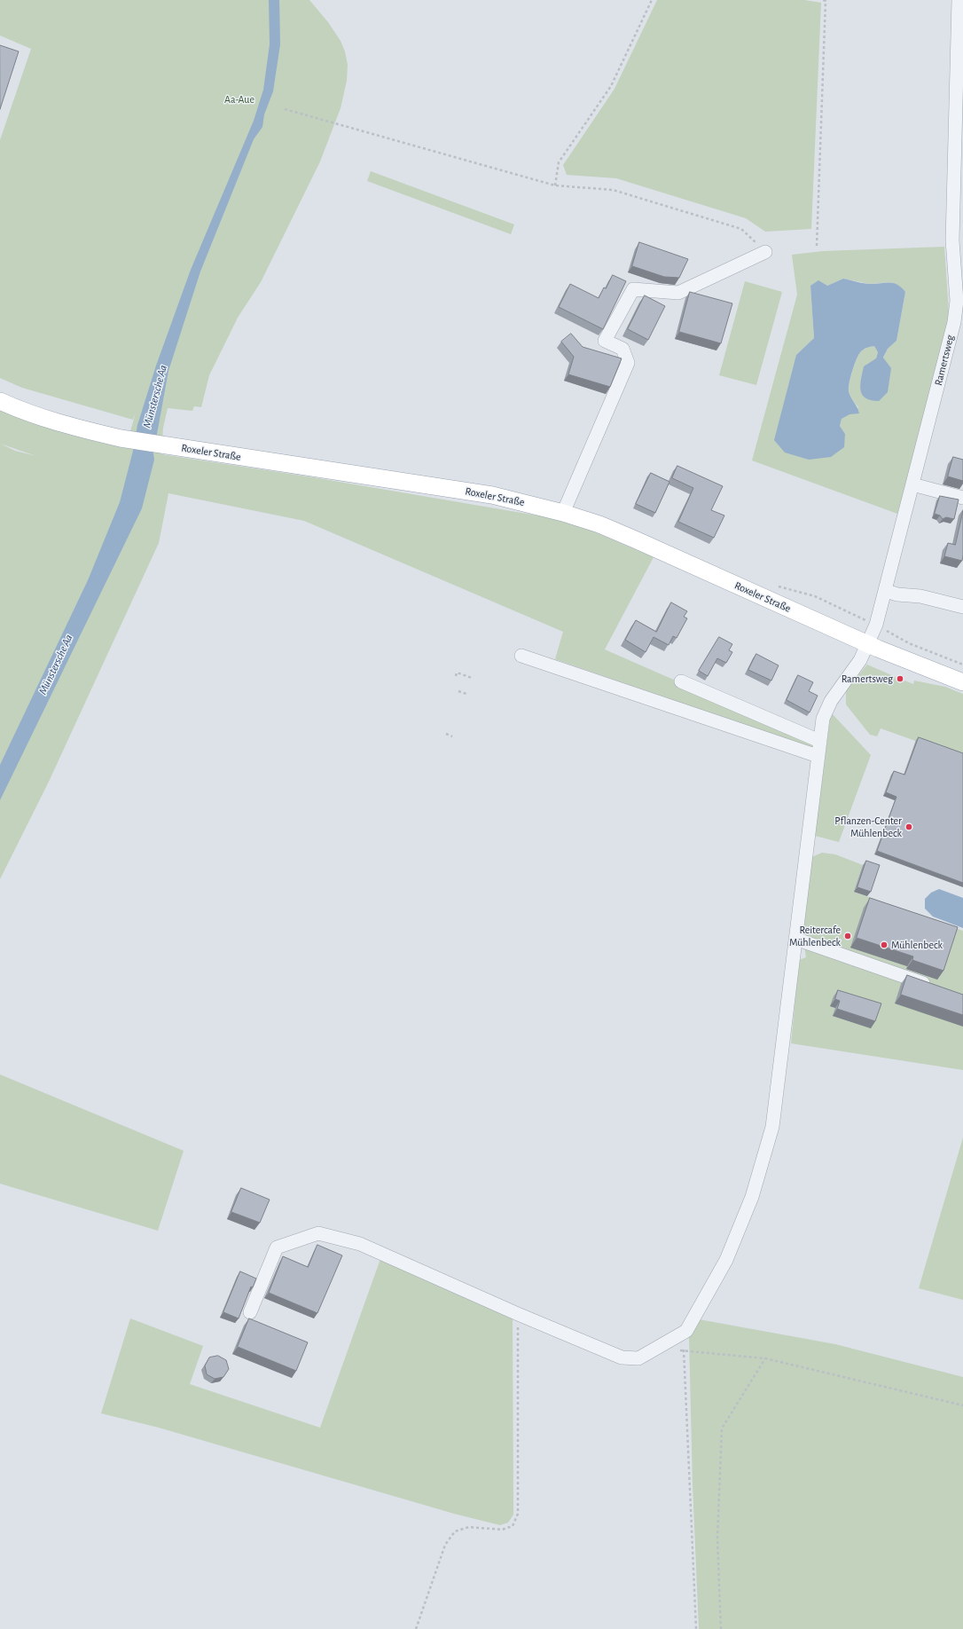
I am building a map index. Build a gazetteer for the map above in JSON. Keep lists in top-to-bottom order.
{
  "streets": {
    "main road": ["Roxeler Straße"],
    "street": ["Ramertsweg"]
  },
  "crossings": [
    ["Ramertsweg", "Roxeler Straße"]
  ],
  "water": ["Münstersche Aa"],
  "parks": ["Aa-Aue"],
  "places": [
    "Ramertsweg",
    "Pflanzen-Center Mühlenbeck",
    "Reitercafe Mühlenbeck",
    "Mühlenbeck"
  ]
}
